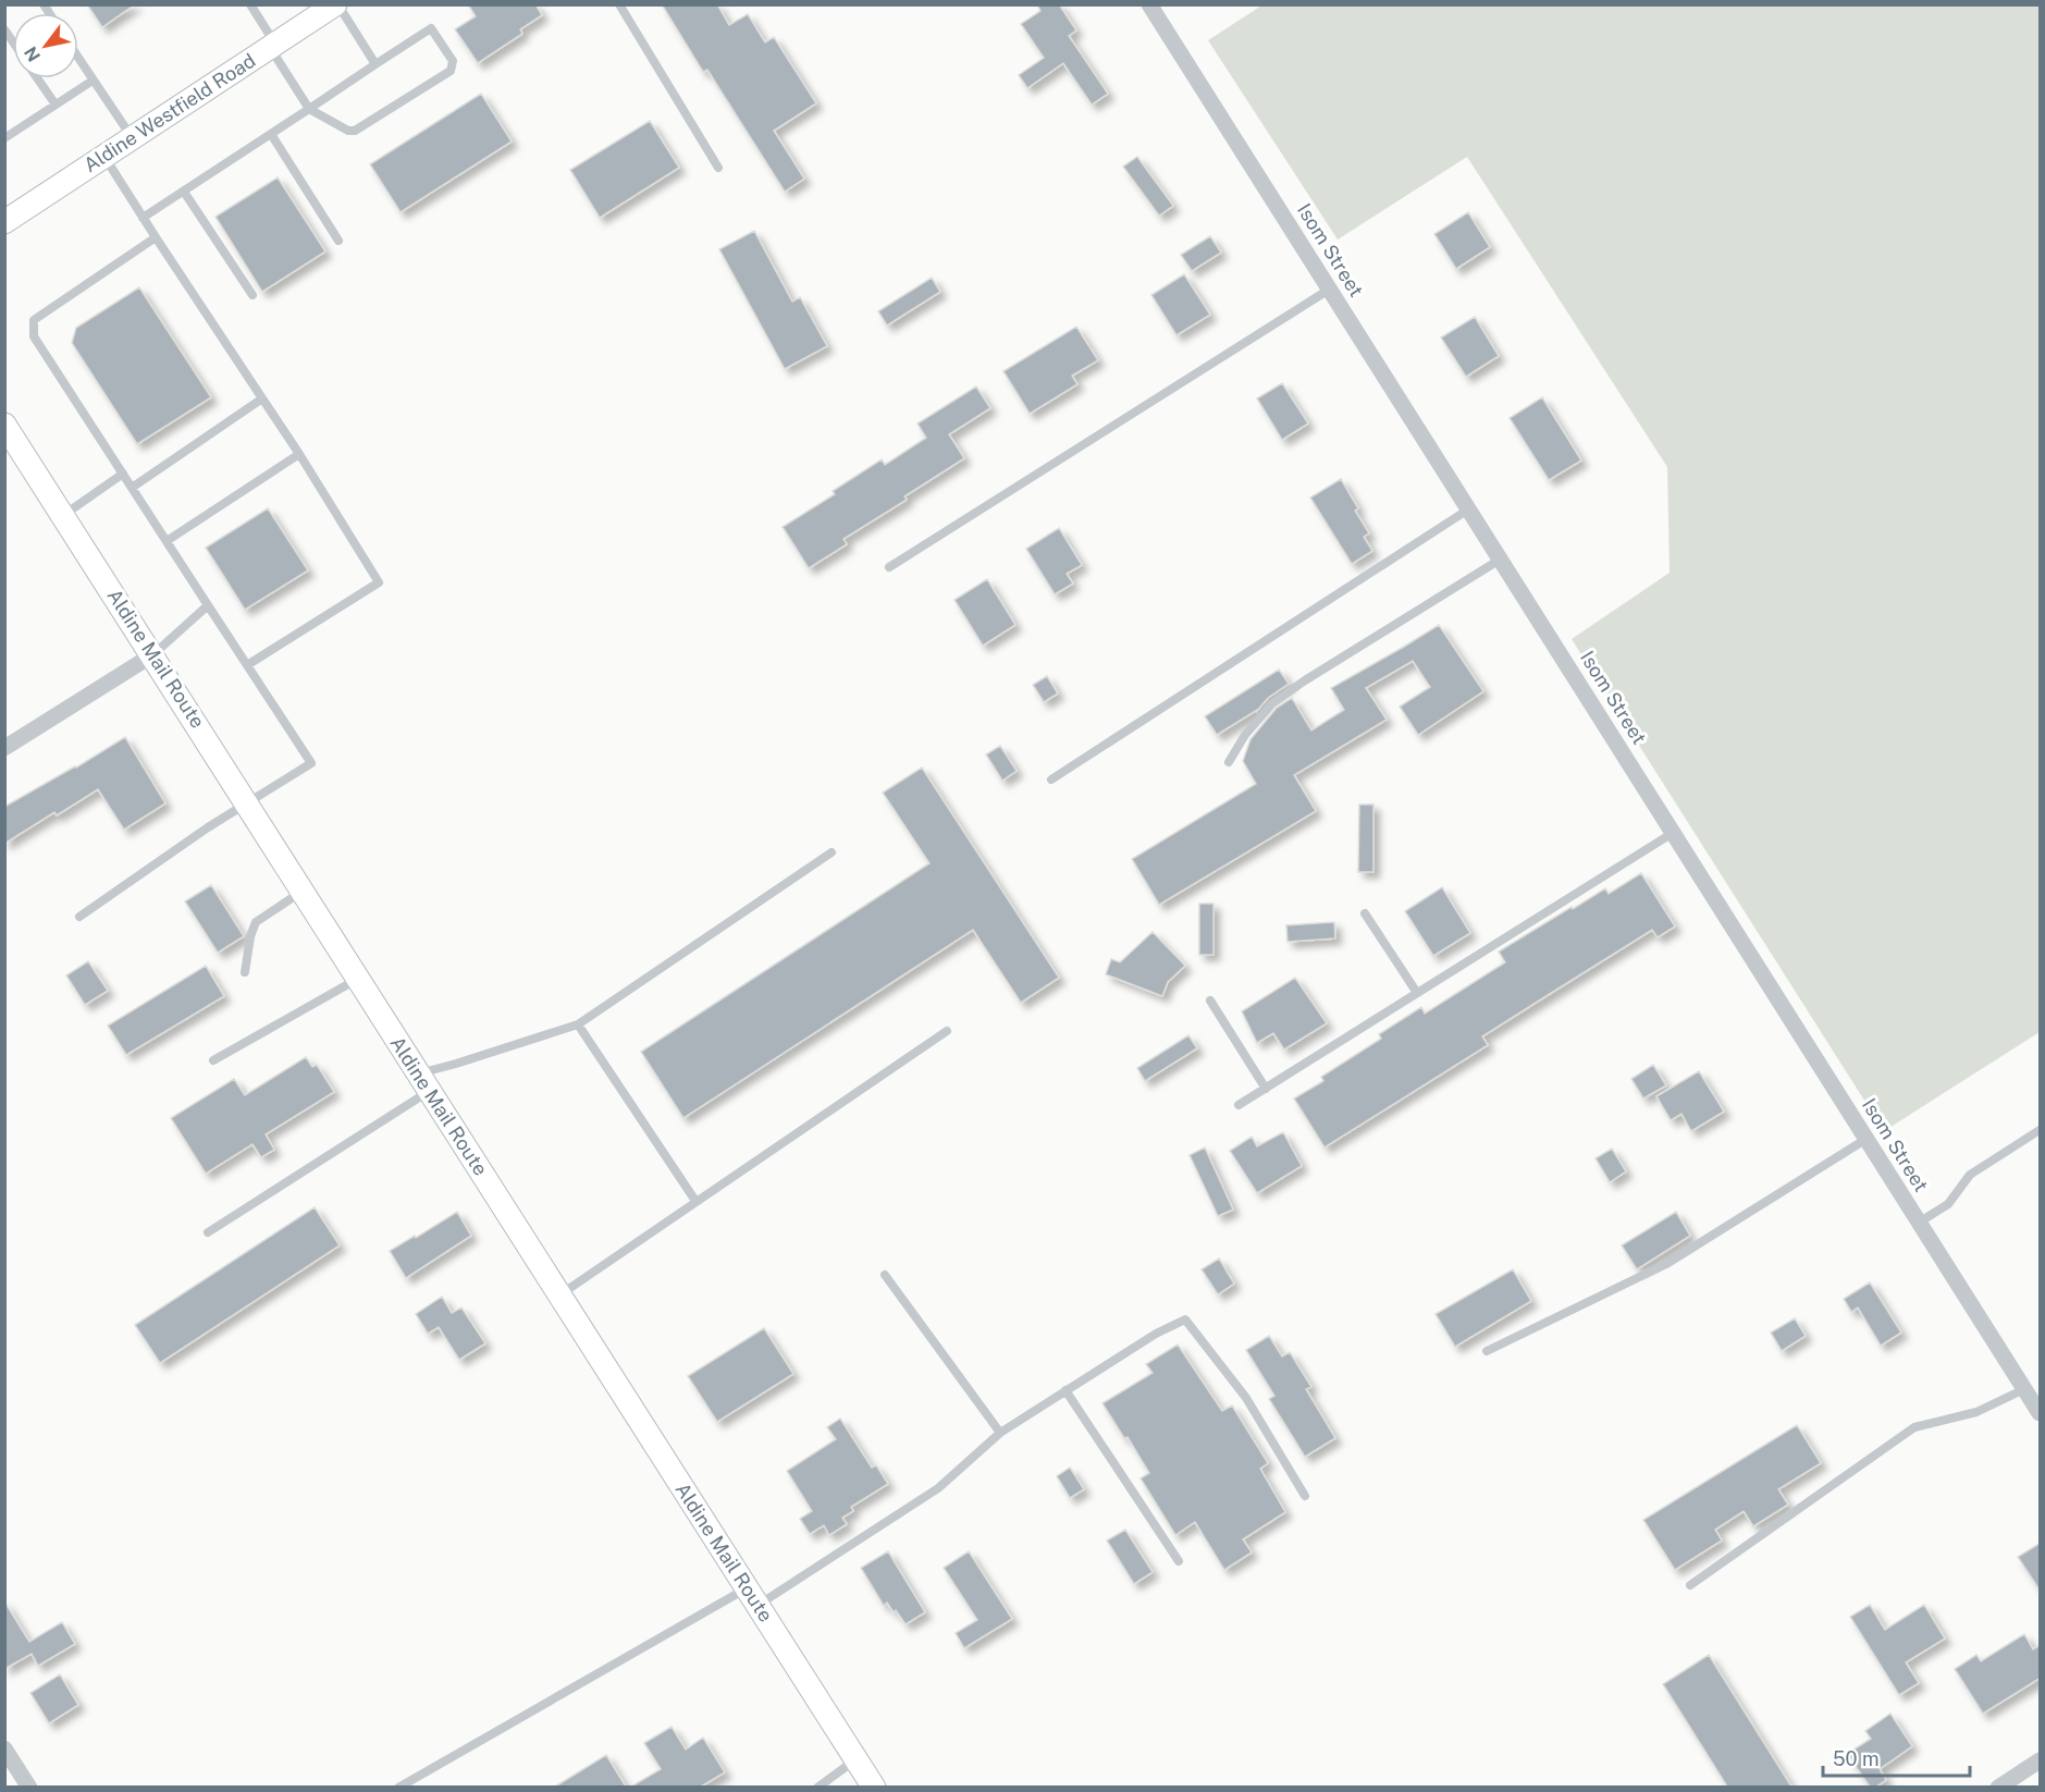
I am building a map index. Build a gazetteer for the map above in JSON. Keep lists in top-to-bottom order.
{
  "streets": {
    "main road": ["Aldine Westfield Road", "Aldine Mail Route"],
    "street": ["Isom Street"]
  },
  "scale_bar": "50 m",
  "north": "bottom left"
}
